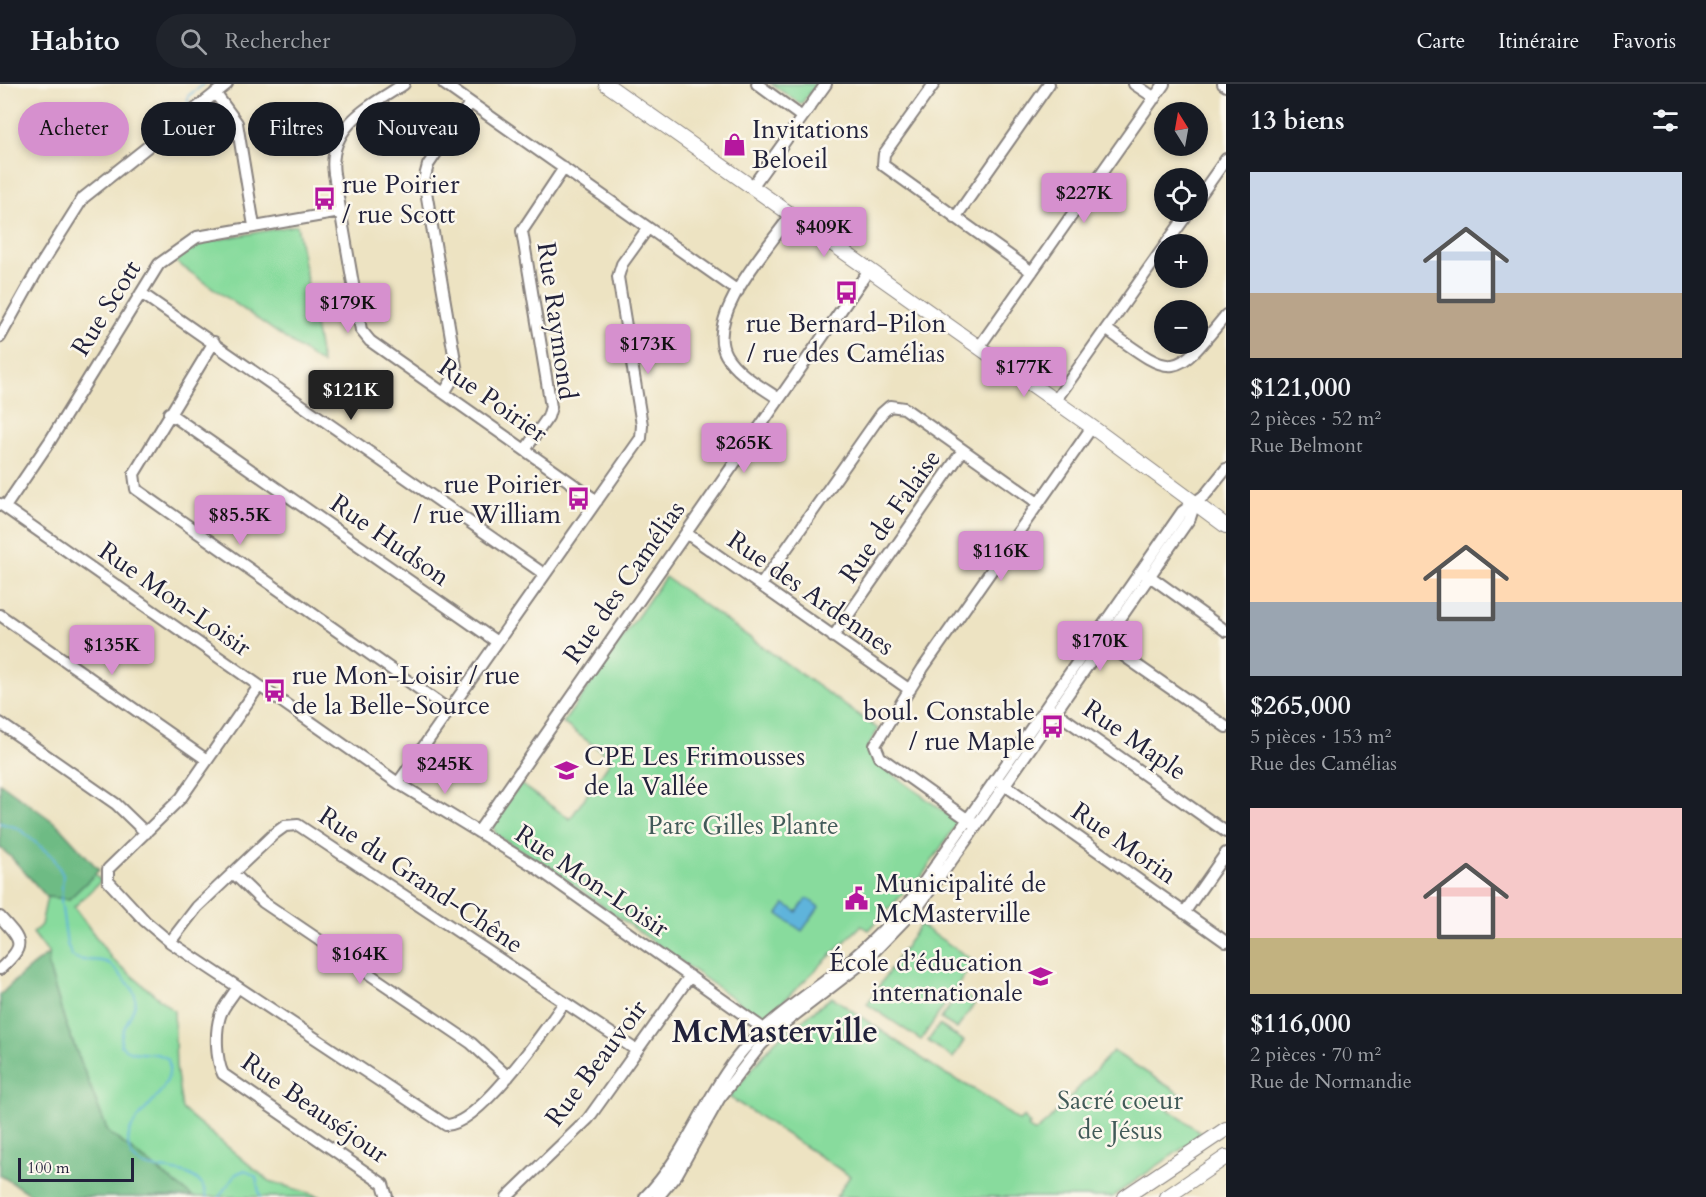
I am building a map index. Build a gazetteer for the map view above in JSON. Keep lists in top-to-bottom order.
{
  "streets": {
    "street": [
      "Rue Scott",
      "Rue Raymond",
      "Rue Poirier",
      "Rue de Falaise",
      "Rue Hudson",
      "Rue des Camélias",
      "Rue des Ardennes",
      "Rue Mon-Loisir",
      "Rue Maple",
      "Rue Morin",
      "Rue du Grand-Chêne",
      "Rue Beauvoir",
      "Rue Beauséjour"
    ]
  },
  "crossings": [
    ["Rue Scott", "Rue Poirier"],
    ["Rue Scott", "Rue Mon-Loisir"],
    ["Rue Raymond", "Rue Poirier"],
    ["Rue de Falaise", "Rue des Ardennes"],
    ["Rue des Camélias", "Rue des Ardennes"],
    ["Rue des Camélias", "Rue Mon-Loisir"],
    ["Rue Mon-Loisir", "Rue Beauvoir"],
    ["Rue du Grand-Chêne", "Rue Beauvoir"]
  ],
  "districts": ["McMasterville"],
  "parks": ["Parc Gilles Plante", "Sacré coeur de Jésus"],
  "places": {
    "shop": ["Invitations Beloeil"],
    "bus stop": [
      "rue Poirier / rue Scott",
      "rue Bernard-Pilon / rue des Camélias",
      "rue Poirier / rue William",
      "rue Mon-Loisir / rue de la Belle-Source",
      "boul. Constable / rue Maple"
    ],
    "school or university": ["CPE Les Frimousses de la Vallée", "École d’éducation internationale"],
    "public building": ["Municipalité de McMasterville"]
  },
  "scale_bar": "100 m",
  "north": "top",
  "page": {
    "header": "Habito",
    "search": "Rechercher",
    "nav": ["Carte", "Itinéraire", "Favoris"],
    "heading": "13 biens",
    "map_buttons": ["+", "−"],
    "chip": [
      "Acheter",
      "Louer",
      "Filtres",
      "Nouveau"
    ],
    "list": [
      {
        "name": "$121,000",
        "note": "2 pièces · 52 m² · Rue Belmont"
      },
      {
        "name": "$265,000",
        "note": "5 pièces · 153 m² · Rue des Camélias"
      },
      {
        "name": "$116,000",
        "note": "2 pièces · 70 m² · Rue de Normandie"
      }
    ],
    "price": [
      "$227K",
      "$409K",
      "$179K",
      "$173K",
      "$177K",
      "$121K",
      "$265K",
      "$85.5K",
      "$116K",
      "$170K",
      "$135K",
      "$245K",
      "$164K"
    ],
    "scale": "100 m"
  }
}
